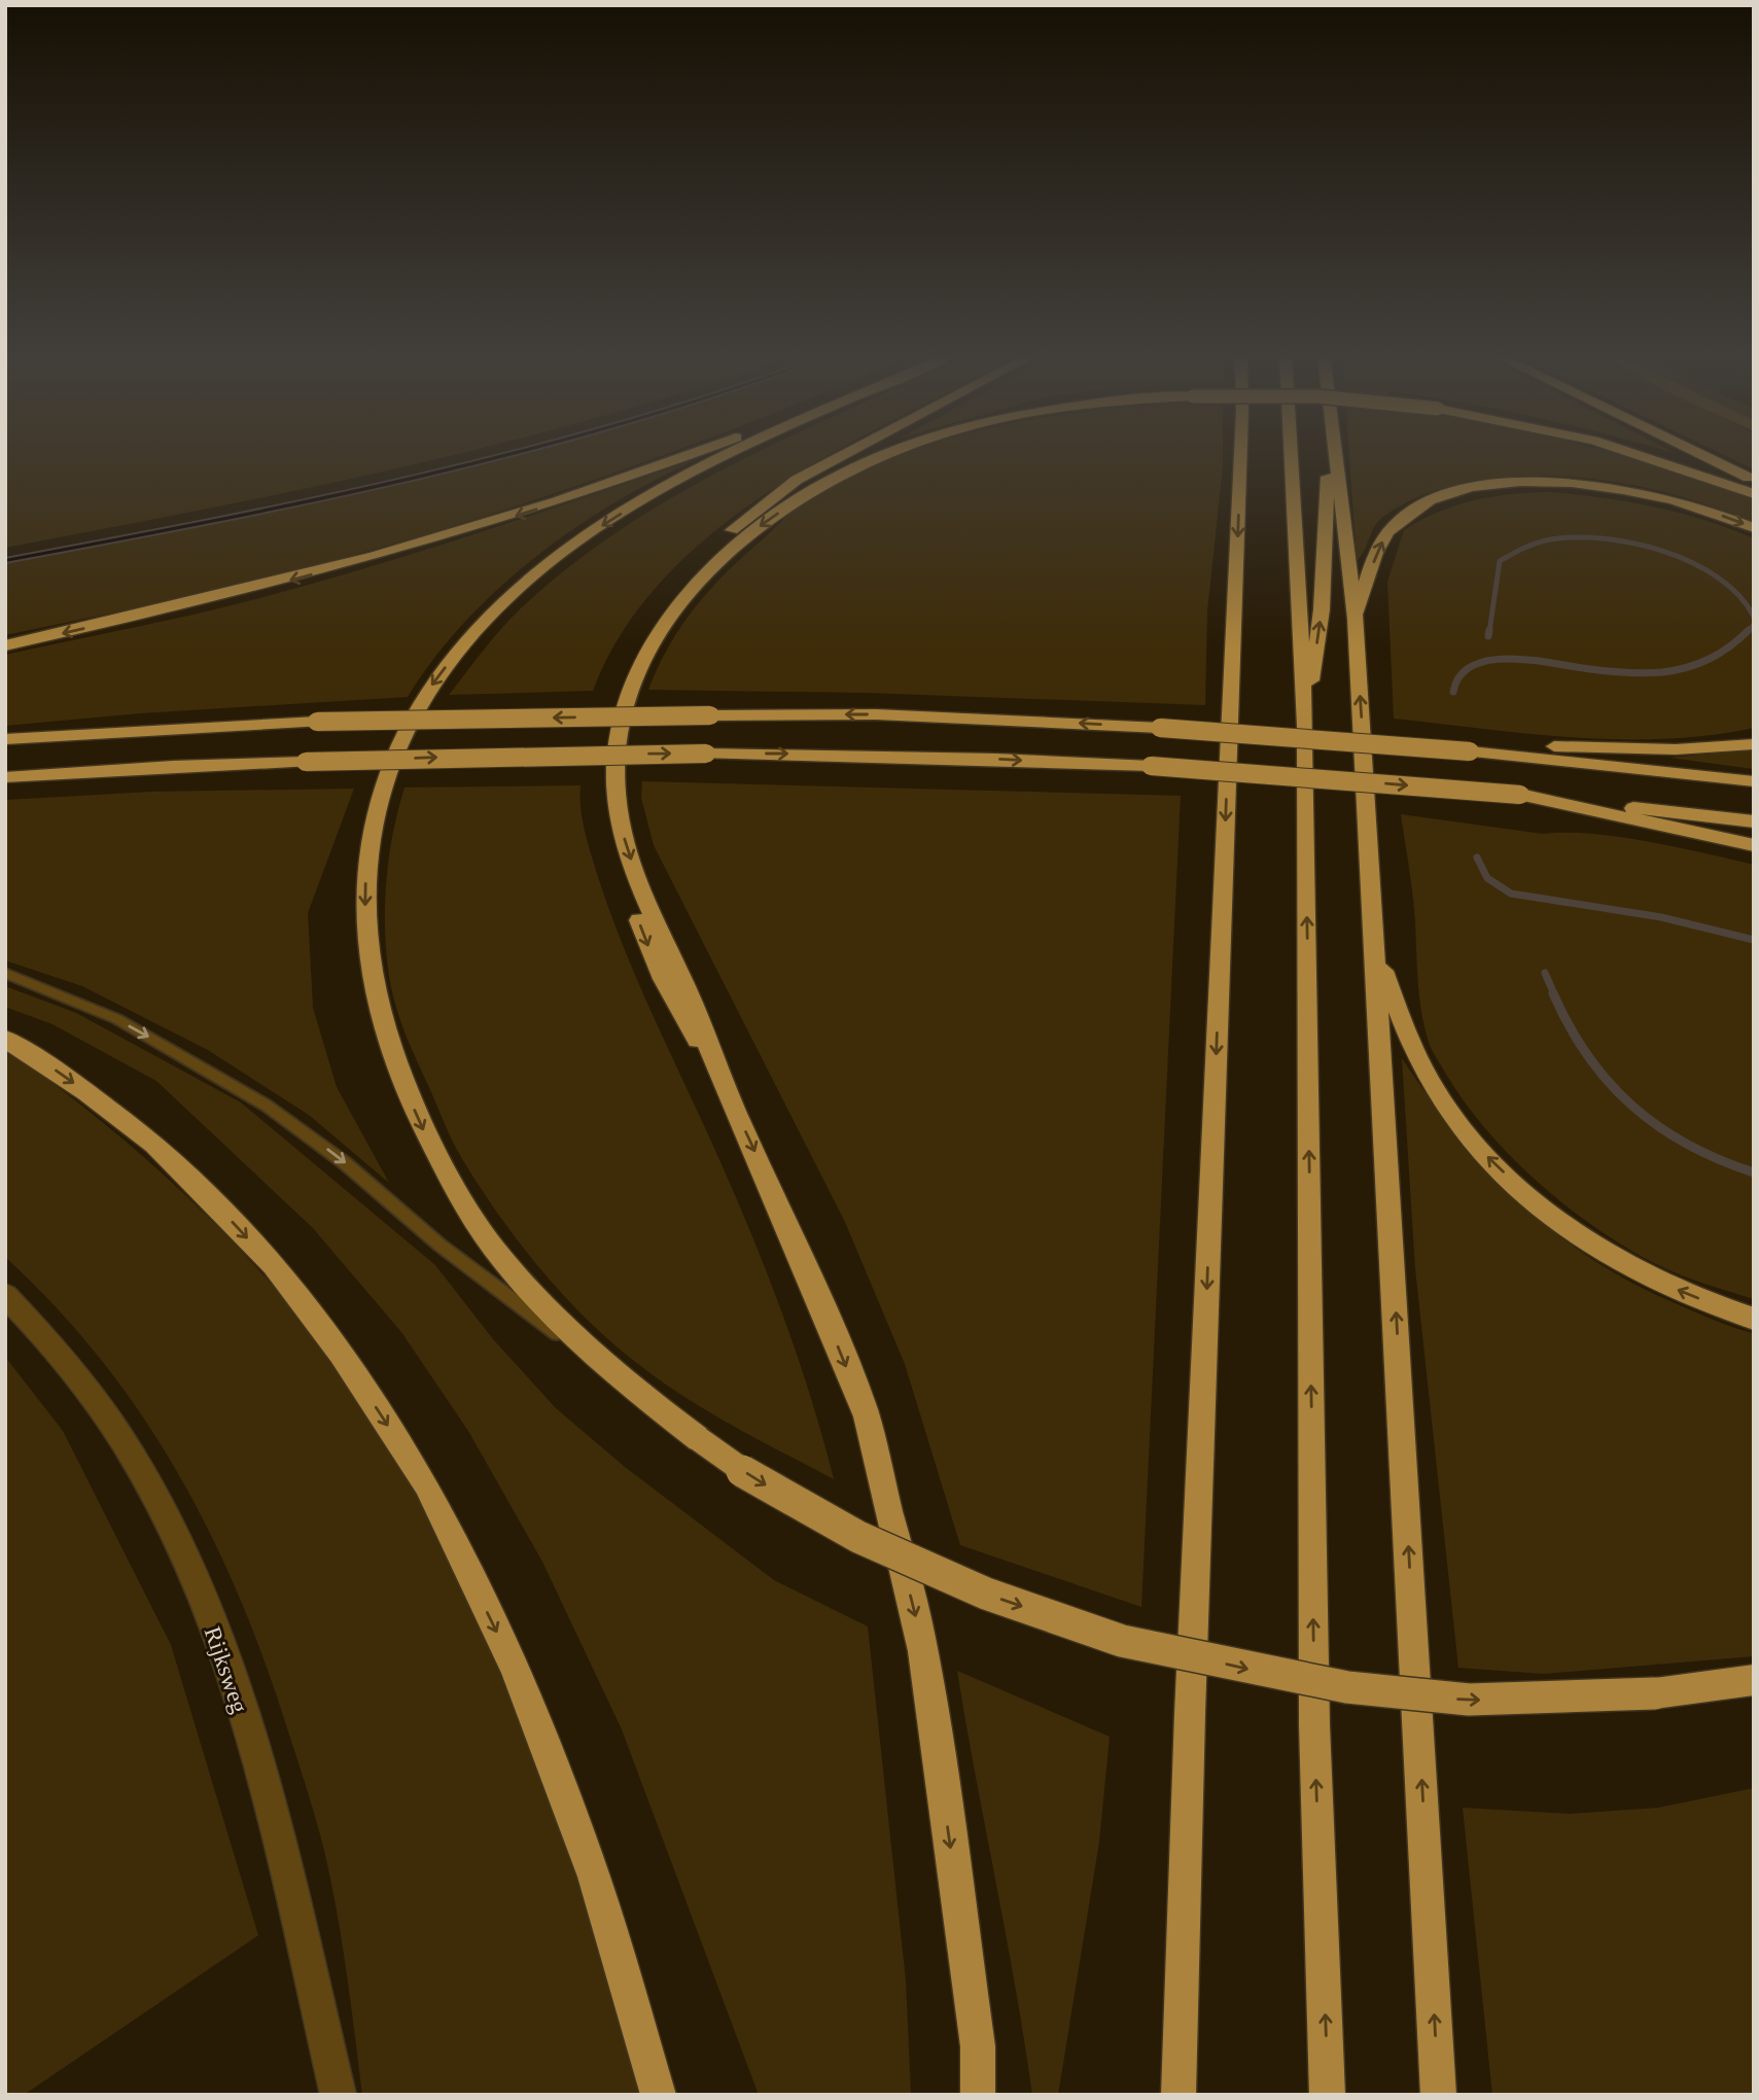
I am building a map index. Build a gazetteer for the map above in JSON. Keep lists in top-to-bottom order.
{
  "streets": {
    "street": ["Rijksweg"]
  }
}
